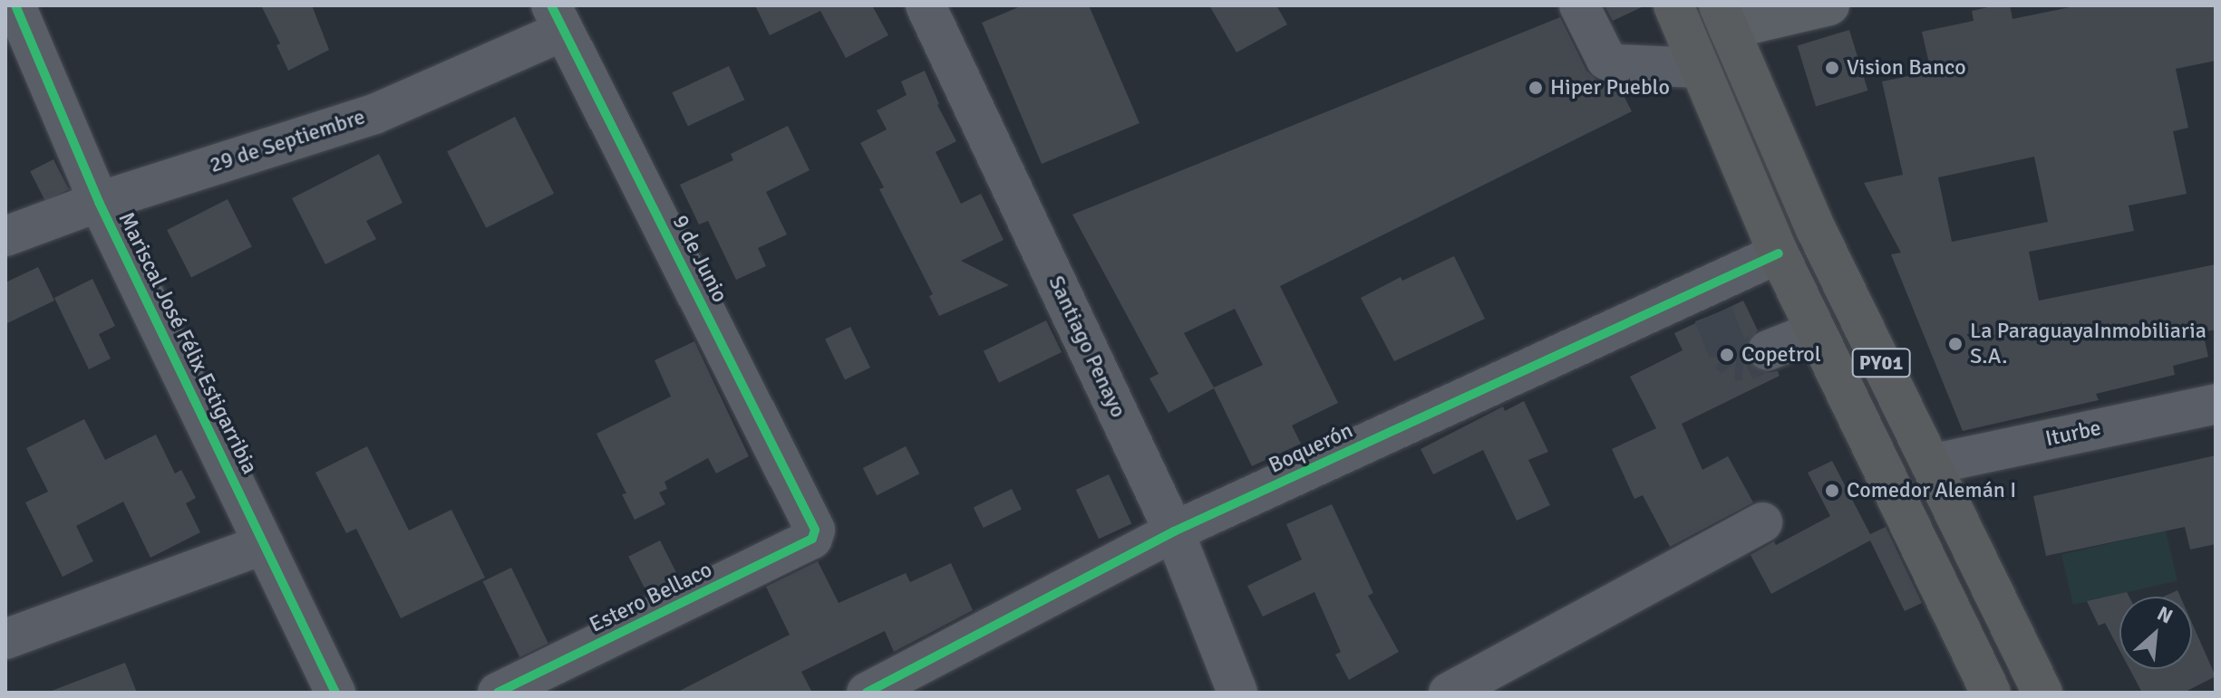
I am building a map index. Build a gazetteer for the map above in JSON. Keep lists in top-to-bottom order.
{
  "streets": {
    "highway": ["PY01"],
    "street": [
      "29 de Septiembre",
      "9 de Junio",
      "Mariscal José Félix Estigarribia",
      "Santiago Penayo",
      "Iturbe",
      "Boquerón",
      "Estero Bellaco"
    ]
  },
  "crossings": [
    ["29 de Septiembre", "9 de Junio"],
    ["29 de Septiembre", "Mariscal José Félix Estigarribia"],
    ["9 de Junio", "Estero Bellaco"],
    ["Santiago Penayo", "Boquerón"],
    ["PY01", "Iturbe"],
    ["PY01", "Boquerón"]
  ],
  "places": [
    "Vision Banco",
    "Hiper Pueblo",
    "La ParaguayaInmobiliaria S.A.",
    "Copetrol",
    "Comedor Alemán I"
  ],
  "north": "top right"
}
